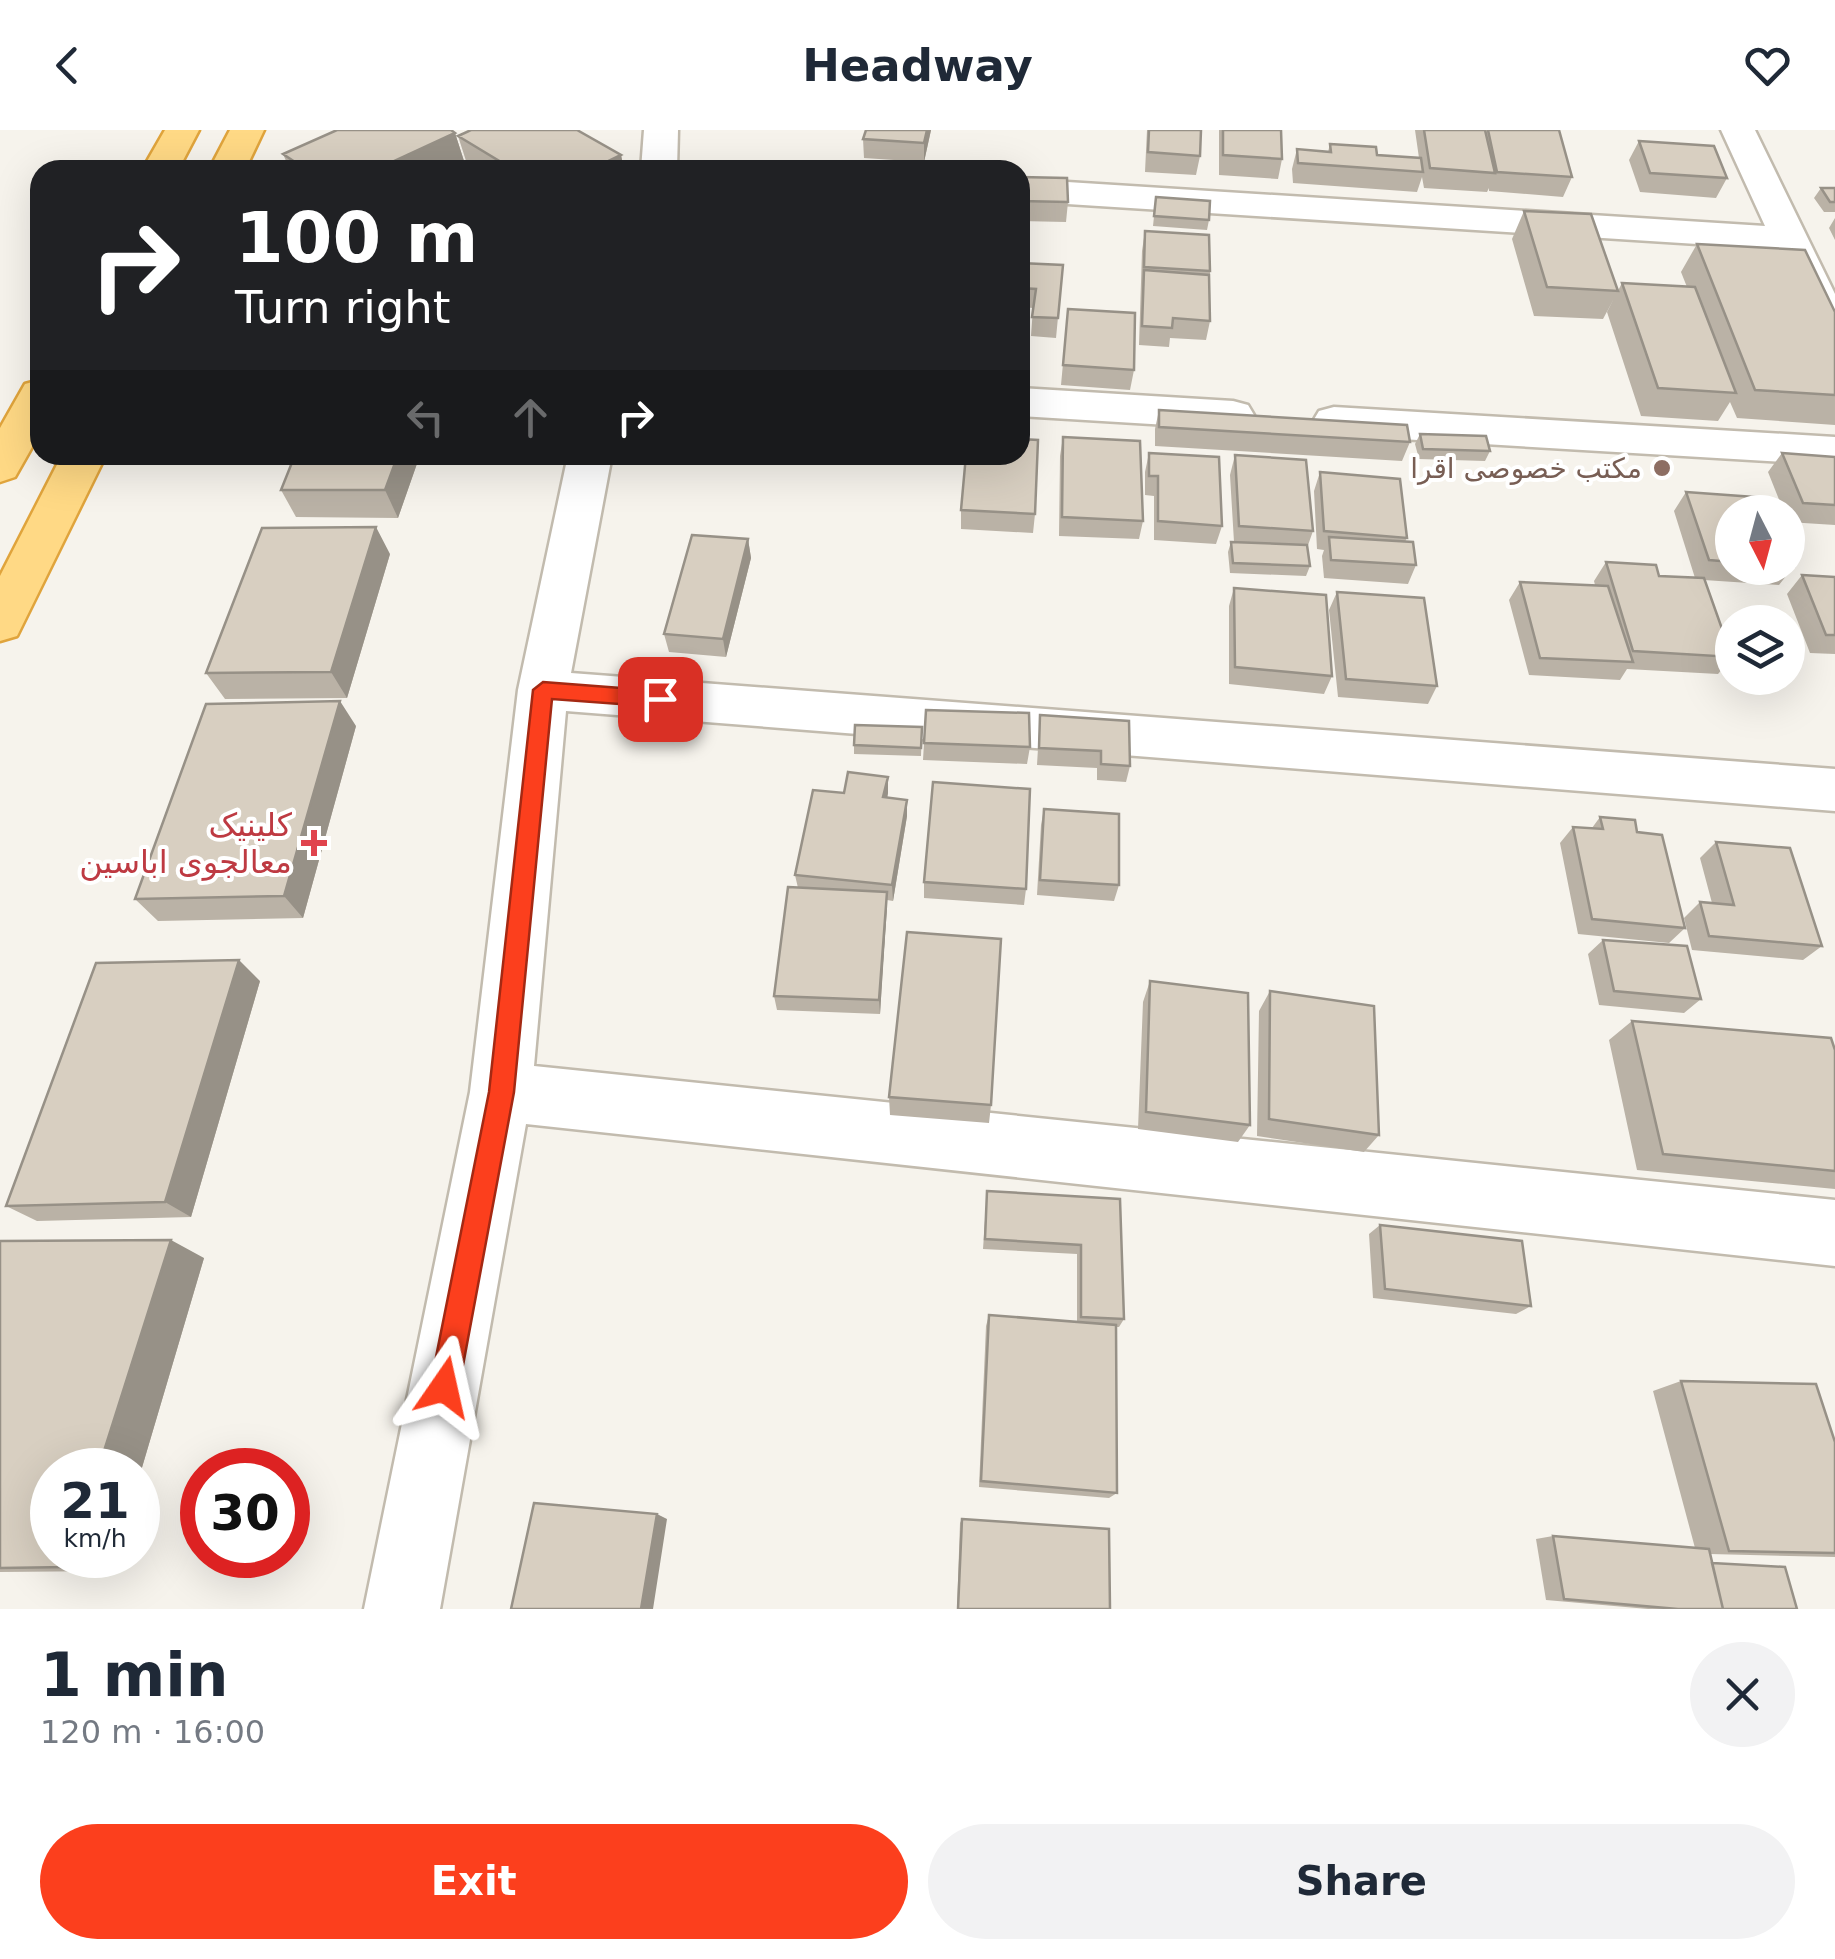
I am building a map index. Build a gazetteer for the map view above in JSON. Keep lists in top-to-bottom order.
{
  "places": {
    "other": ["مکتب خصوصی اقرا"],
    "health": ["کلینیک معالجوی اباسین"]
  },
  "north": "bottom",
  "page": {
    "header": "Headway",
    "turn": ["100 m", "Turn right"],
    "speed": "21 km/h",
    "limit": "30",
    "heading": ["1 min", "120 m · 16:00"],
    "buttons": ["Exit", "Share"]
  }
}
